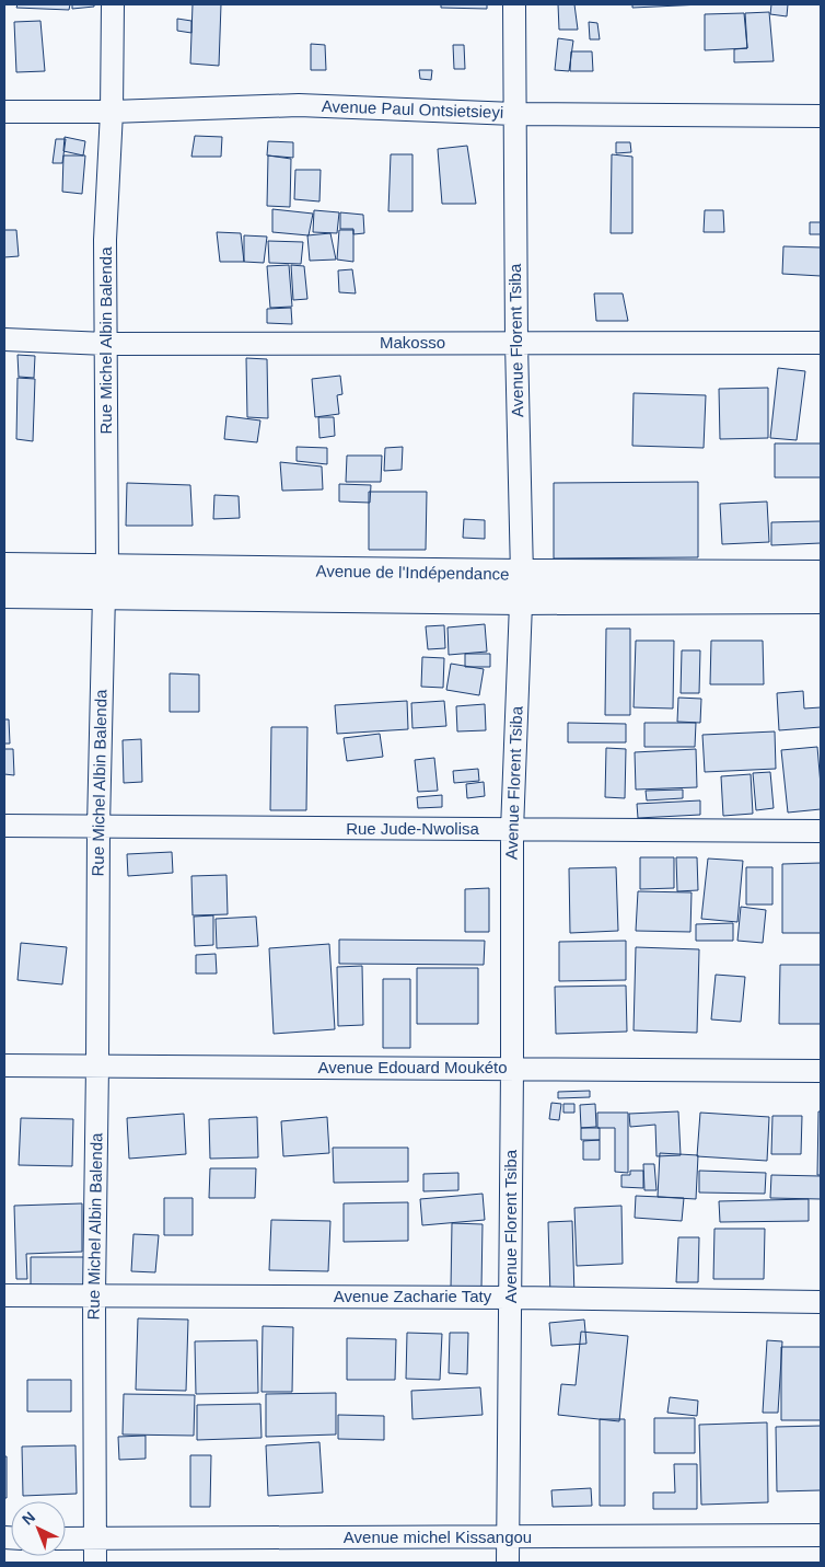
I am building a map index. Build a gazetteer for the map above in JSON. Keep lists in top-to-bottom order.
{
  "streets": {
    "street": [
      "Avenue Paul Ontsietsieyi",
      "Rue Michel Albin Balenda",
      "Avenue Florent Tsiba",
      "Makosso",
      "Avenue de l'Indépendance",
      "Rue Jude-Nwolisa",
      "Avenue Edouard Moukéto",
      "Avenue Zacharie Taty",
      "Avenue michel Kissangou"
    ]
  },
  "crossings": [
    ["Avenue Paul Ontsietsieyi", "Rue Michel Albin Balenda"],
    ["Avenue Paul Ontsietsieyi", "Avenue Florent Tsiba"],
    ["Rue Michel Albin Balenda", "Makosso"],
    ["Rue Michel Albin Balenda", "Avenue de l'Indépendance"],
    ["Rue Michel Albin Balenda", "Rue Jude-Nwolisa"],
    ["Rue Michel Albin Balenda", "Avenue Edouard Moukéto"],
    ["Rue Michel Albin Balenda", "Avenue Zacharie Taty"],
    ["Rue Michel Albin Balenda", "Avenue michel Kissangou"],
    ["Avenue Florent Tsiba", "Makosso"],
    ["Avenue Florent Tsiba", "Avenue de l'Indépendance"],
    ["Avenue Florent Tsiba", "Rue Jude-Nwolisa"],
    ["Avenue Florent Tsiba", "Avenue Edouard Moukéto"],
    ["Avenue Florent Tsiba", "Avenue Zacharie Taty"],
    ["Avenue Florent Tsiba", "Avenue michel Kissangou"]
  ],
  "north": "top left"
}
